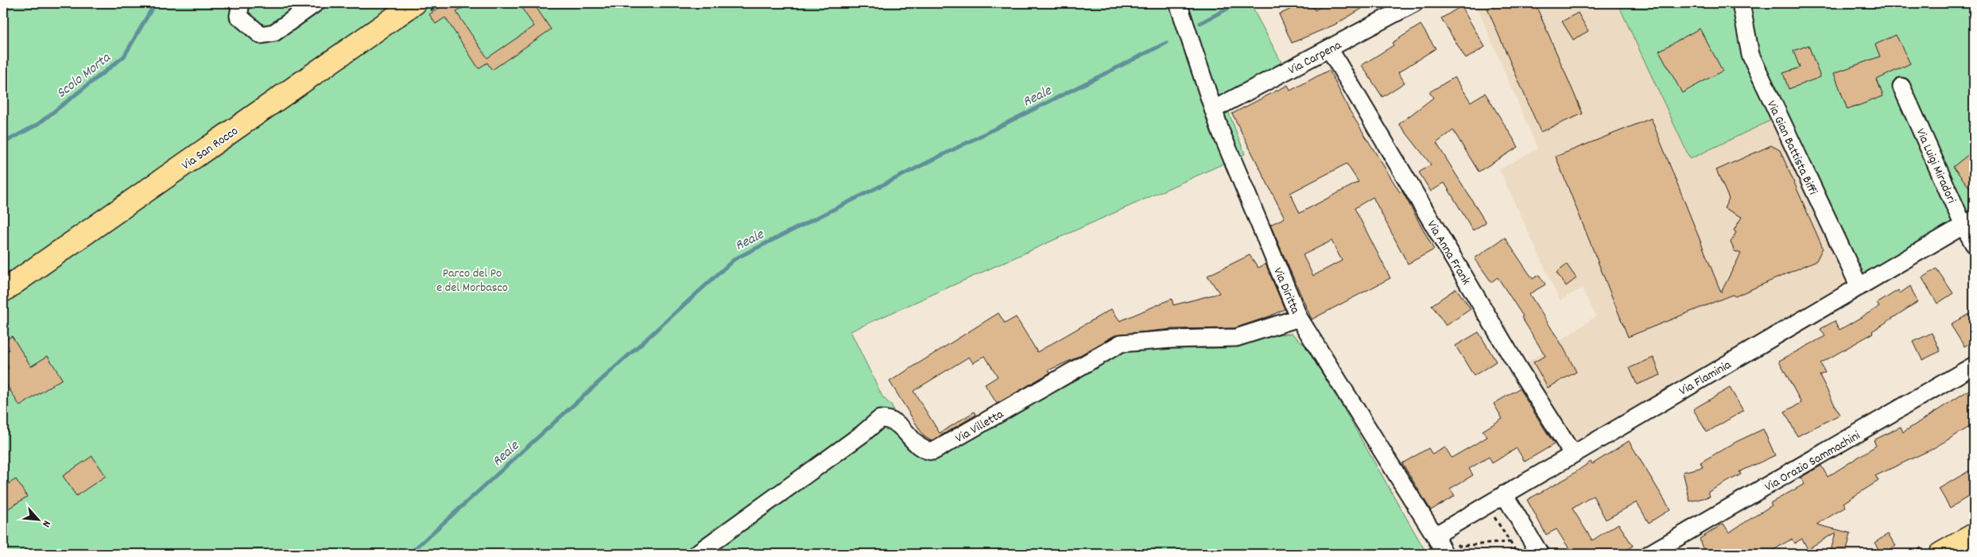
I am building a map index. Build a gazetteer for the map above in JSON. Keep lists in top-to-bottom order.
{
  "streets": {
    "main road": ["Via San Rocco"],
    "street": [
      "Via Carpena",
      "Via Gian Battista Biffi",
      "Via Luigi Miradori",
      "Via Anna Frank",
      "Via Diritta",
      "Via Flaminia",
      "Via Villetta",
      "Via Orazio Sammachini"
    ]
  },
  "crossings": [
    ["Via Carpena", "Via Anna Frank"],
    ["Via Carpena", "Via Diritta"],
    ["Via Gian Battista Biffi", "Via Flaminia"],
    ["Via Luigi Miradori", "Via Flaminia"],
    ["Via Anna Frank", "Via Flaminia"],
    ["Via Diritta", "Via Flaminia"],
    ["Via Diritta", "Via Villetta"]
  ],
  "water": ["Scolo Morta", "Reale"],
  "parks": ["Parco del Po e del Morbasco"],
  "north": "bottom right"
}
